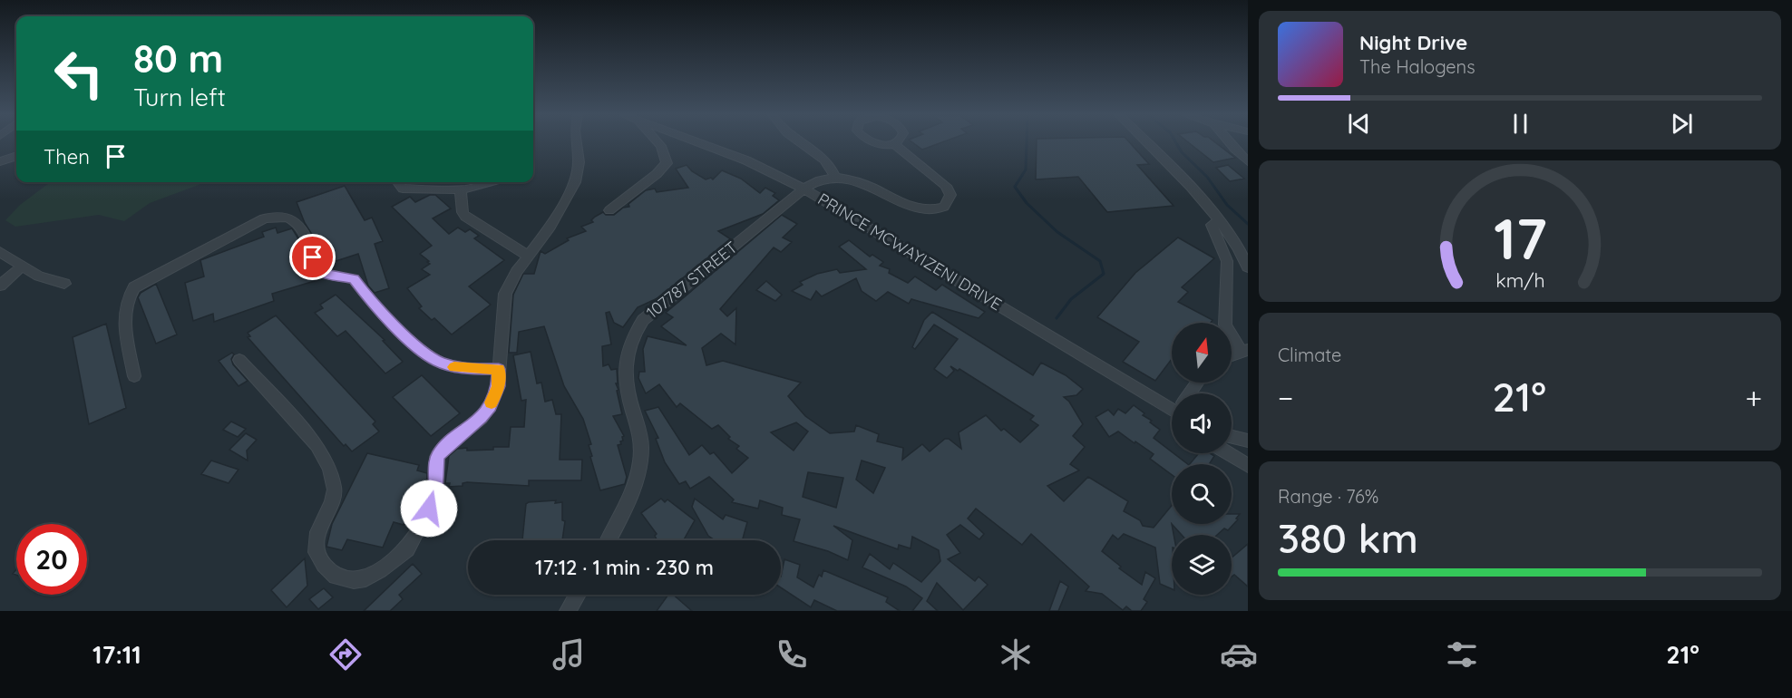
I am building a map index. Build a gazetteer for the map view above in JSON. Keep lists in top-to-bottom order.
{
  "streets": {
    "street": ["PRINCE MCWAYIZENI DRIVE", "107787 STREET"]
  },
  "crossings": [
    ["PRINCE MCWAYIZENI DRIVE", "107787 STREET"]
  ],
  "north": "top",
  "page": {
    "turn": ["80 m", "Turn left"],
    "song": ["Night Drive", "The Halogens"],
    "then": "Then",
    "tile": [
      "Climate",
      ["Range · 76%", "380 km"]
    ],
    "heat": ["−", "21°", "+"],
    "limit": "20",
    "trip": "17:12 · 1 min · 230 m",
    "tabs": ["17:11", "21°"],
    "gauge": ["17", "km/h"]
  }
}
